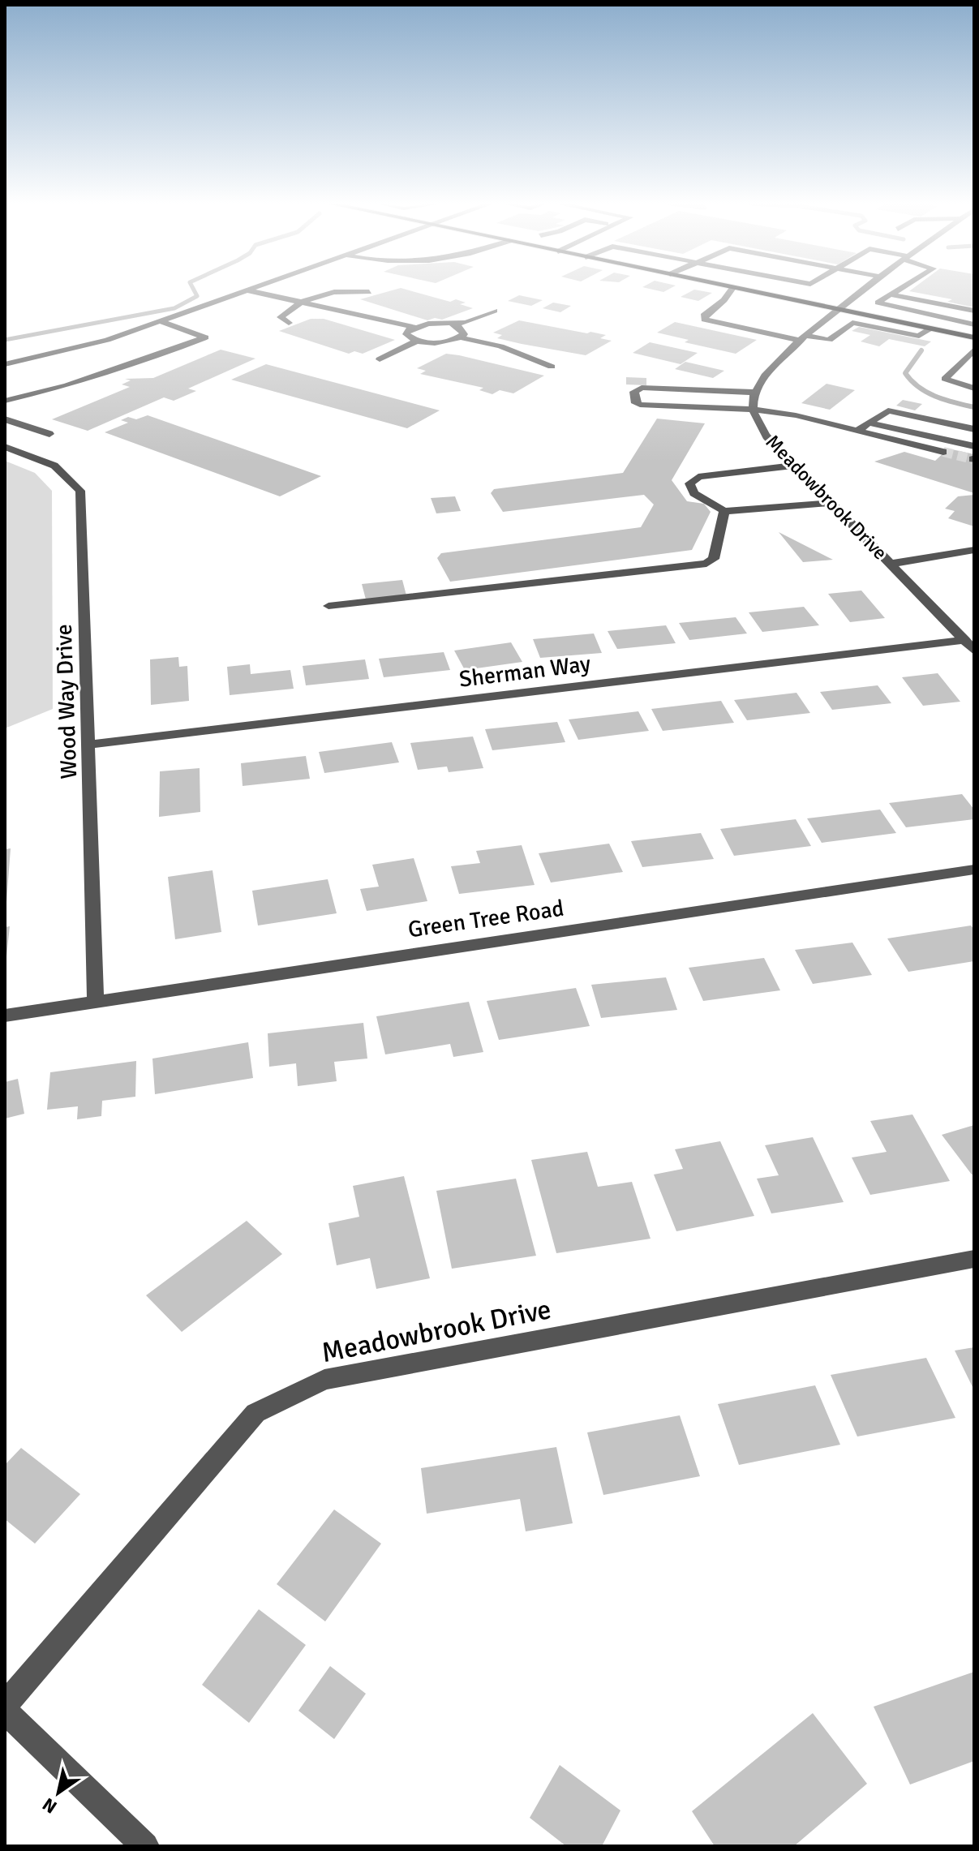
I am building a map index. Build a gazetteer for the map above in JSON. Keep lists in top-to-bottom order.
{
  "streets": {
    "street": [
      "Meadowbrook Drive",
      "Sherman Way",
      "Wood Way Drive",
      "Green Tree Road"
    ]
  },
  "crossings": [
    ["Meadowbrook Drive", "Sherman Way"],
    ["Sherman Way", "Wood Way Drive"],
    ["Wood Way Drive", "Green Tree Road"]
  ],
  "north": "bottom left"
}
